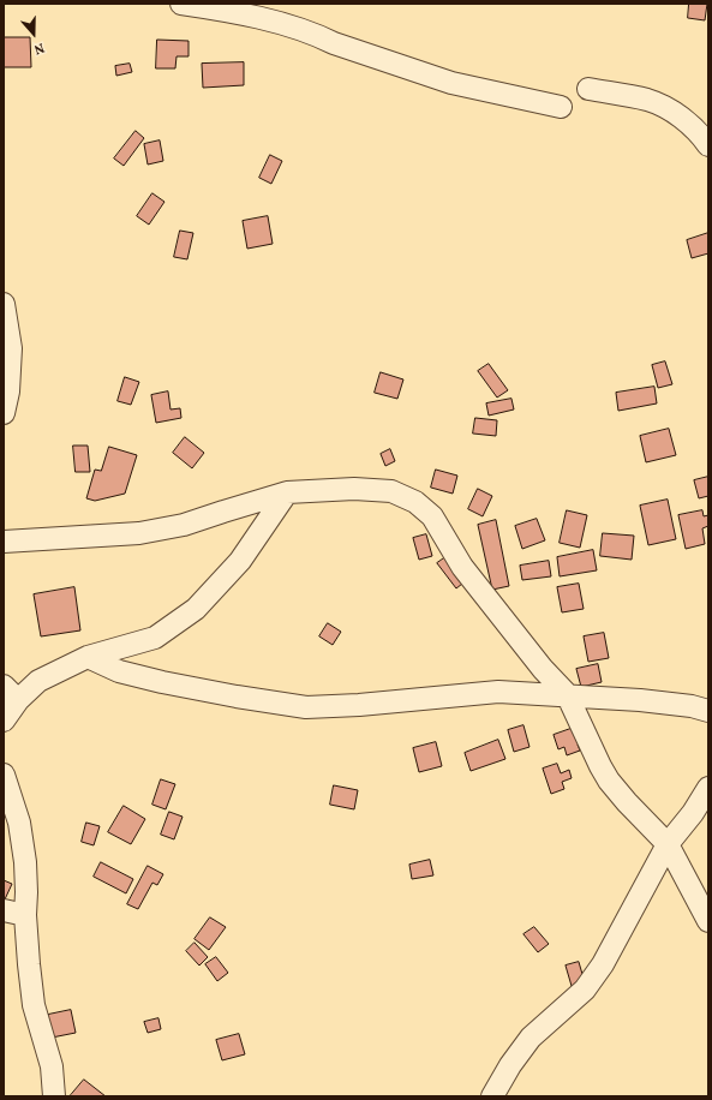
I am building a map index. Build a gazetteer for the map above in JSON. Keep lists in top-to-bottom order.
{
  "north": "bottom"
}
